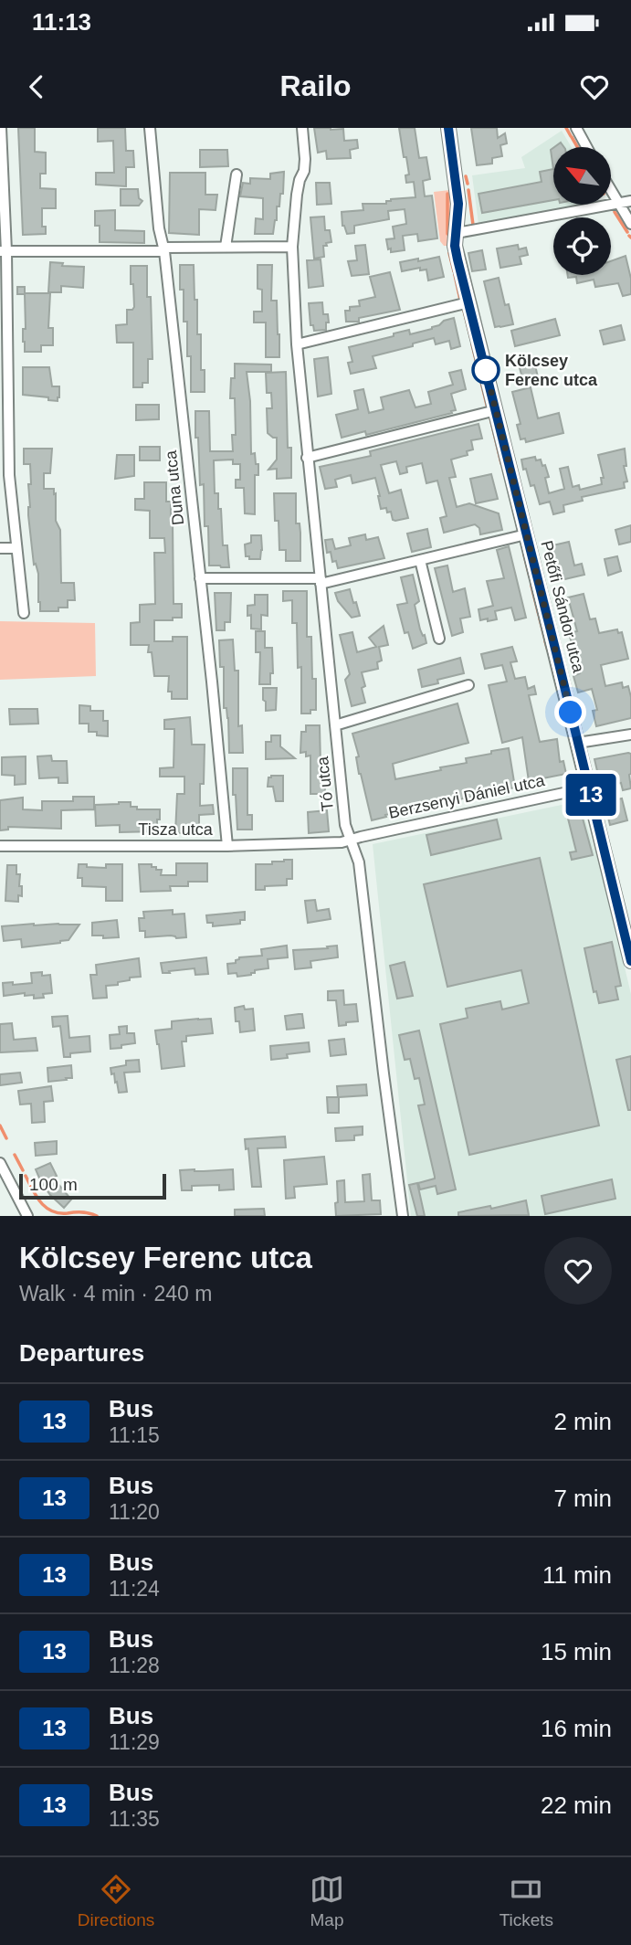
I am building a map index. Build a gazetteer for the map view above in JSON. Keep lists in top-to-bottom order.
{
  "streets": {
    "street": [
      "Duna utca",
      "Petőfi Sándor utca",
      "Tó utca",
      "Berzsenyi Dániel utca",
      "Tisza utca"
    ]
  },
  "crossings": [
    ["Duna utca", "Tisza utca"],
    ["Petőfi Sándor utca", "Berzsenyi Dániel utca"],
    ["Tó utca", "Berzsenyi Dániel utca"],
    ["Tó utca", "Tisza utca"],
    ["Berzsenyi Dániel utca", "Tisza utca"]
  ],
  "places": ["Kölcsey Ferenc utca"],
  "lines": ["bus line 13"],
  "scale_bar": "100 m",
  "north": "top left",
  "page": {
    "status": "11:13",
    "header": "Railo",
    "on_map": "13",
    "scale": "100 m",
    "heading": [
      ["Kölcsey Ferenc utca", "Walk · 4 min · 240 m"],
      "Departures"
    ],
    "list": [
      {
        "mark": "13",
        "name": "Bus",
        "note": "11:15",
        "value": "2 min"
      },
      {
        "mark": "13",
        "name": "Bus",
        "note": "11:20",
        "value": "7 min"
      },
      {
        "mark": "13",
        "name": "Bus",
        "note": "11:24",
        "value": "11 min"
      },
      {
        "mark": "13",
        "name": "Bus",
        "note": "11:28",
        "value": "15 min"
      },
      {
        "mark": "13",
        "name": "Bus",
        "note": "11:29",
        "value": "16 min"
      },
      {
        "mark": "13",
        "name": "Bus",
        "note": "11:35",
        "value": "22 min"
      }
    ],
    "tabs": ["Directions", "Map", "Tickets"]
  }
}
